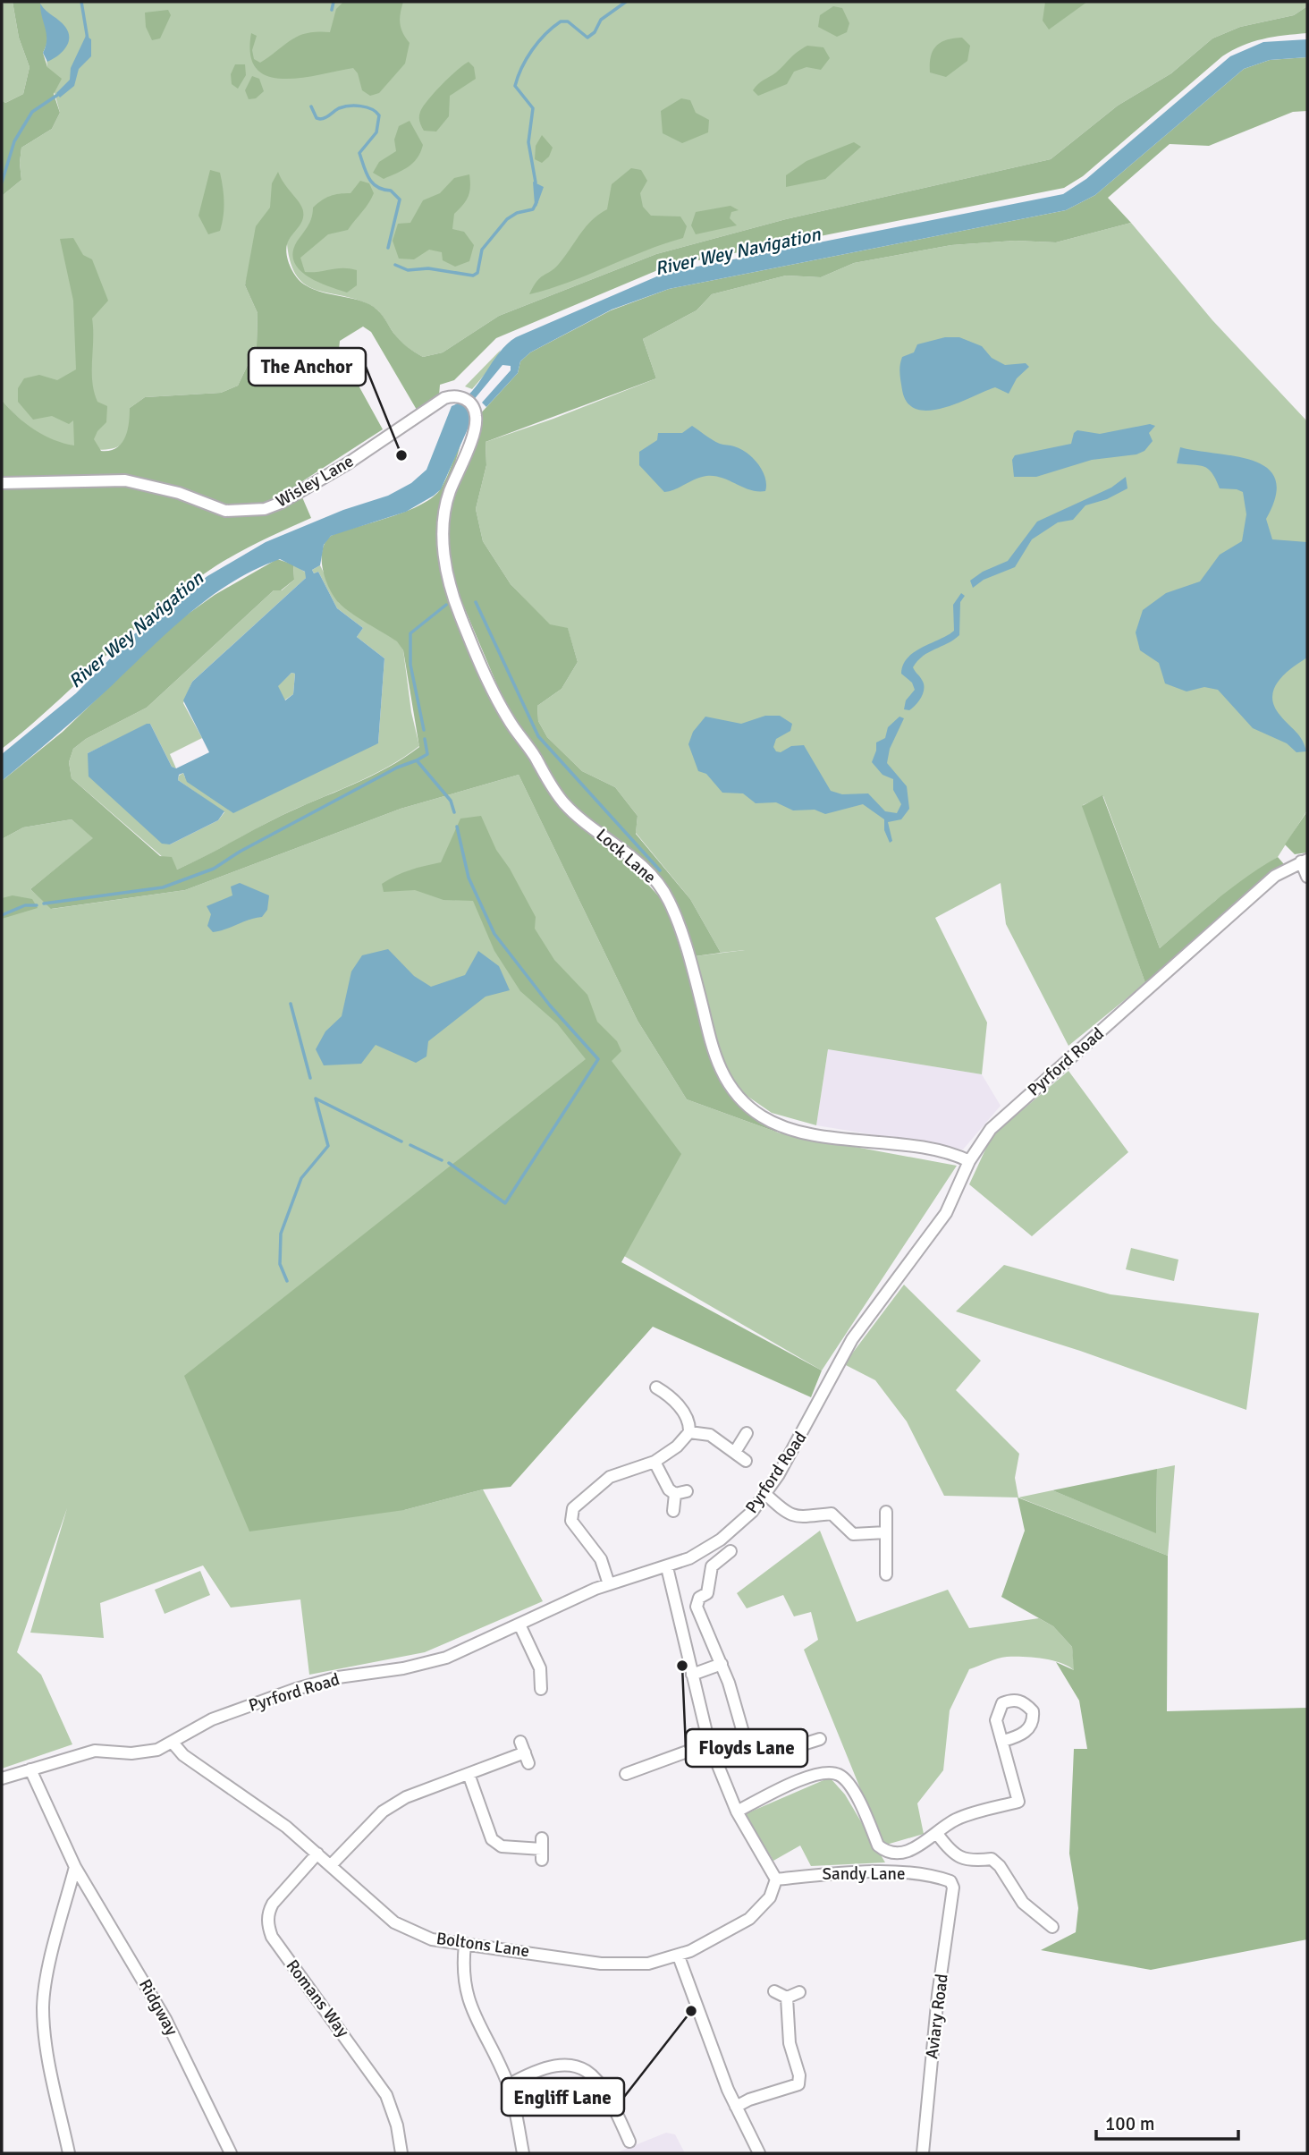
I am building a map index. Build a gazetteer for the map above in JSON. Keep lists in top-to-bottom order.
{
  "streets": {
    "street": [
      "Wisley Lane",
      "Lock Lane",
      "Pyrford Road",
      "Sandy Lane",
      "Boltons Lane",
      "Romans Way",
      "Ridgway",
      "Aviary Road"
    ]
  },
  "crossings": [
    ["Wisley Lane", "Lock Lane"],
    ["Lock Lane", "Pyrford Road"],
    ["Pyrford Road", "Boltons Lane"],
    ["Pyrford Road", "Ridgway"],
    ["Sandy Lane", "Boltons Lane"],
    ["Sandy Lane", "Aviary Road"],
    ["Boltons Lane", "Romans Way"]
  ],
  "water": ["River Wey Navigation"],
  "places": ["The Anchor", "Floyds Lane", "Engliff Lane"],
  "scale_bar": "100 m"
}
